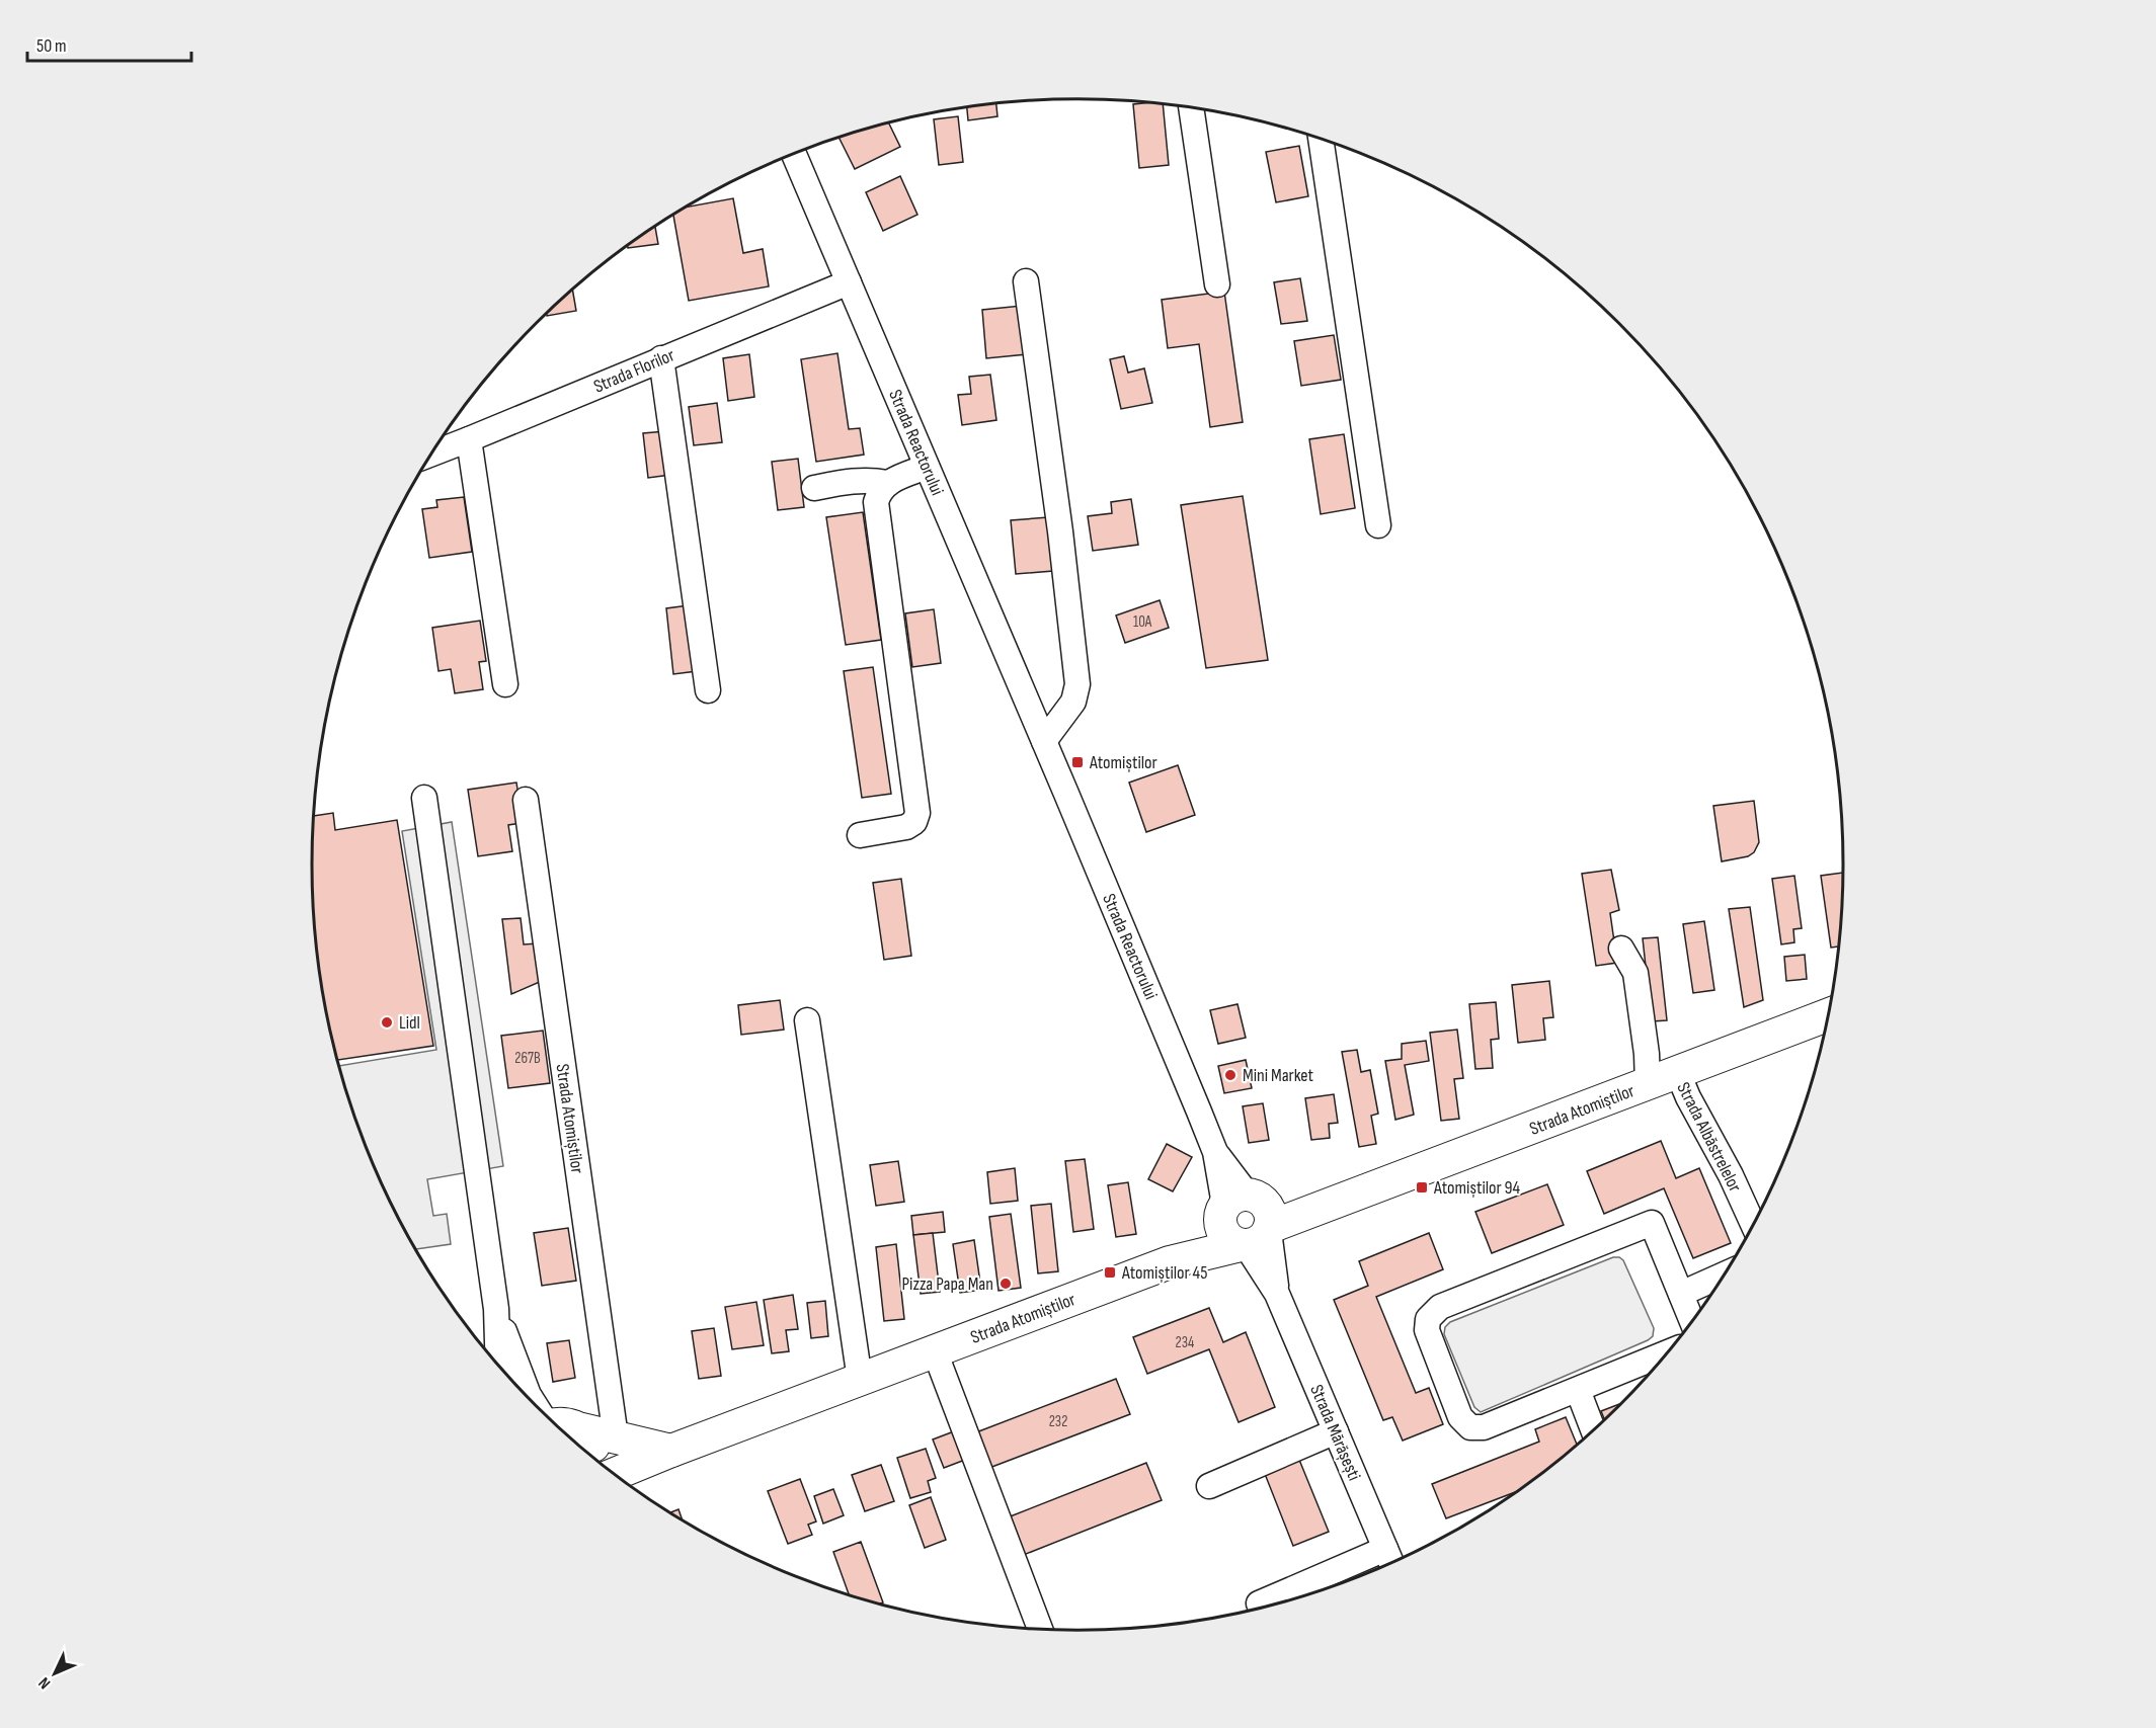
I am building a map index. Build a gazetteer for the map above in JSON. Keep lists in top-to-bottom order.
{
  "streets": {
    "main road": ["Strada Atomiștilor"],
    "street": [
      "Strada Florilor",
      "Strada Reactorului",
      "Strada Albăstrelelor",
      "Strada Mărășești"
    ]
  },
  "crossings": [
    ["Strada Florilor", "Strada Reactorului"],
    ["Strada Reactorului", "Strada Atomiștilor"],
    ["Strada Reactorului", "Strada Mărășești"],
    ["Strada Atomiștilor", "Strada Albăstrelelor"],
    ["Strada Atomiștilor", "Strada Mărășești"]
  ],
  "places": {
    "transit": ["Atomiștilor", "Atomiștilor 94", "Atomiștilor 45"],
    "other": ["Lidl", "Mini Market", "Pizza Papa Man"]
  },
  "house_numbers": [
    "10A",
    "267B",
    "234",
    "232"
  ],
  "scale_bar": "50 m",
  "north": "bottom left"
}
